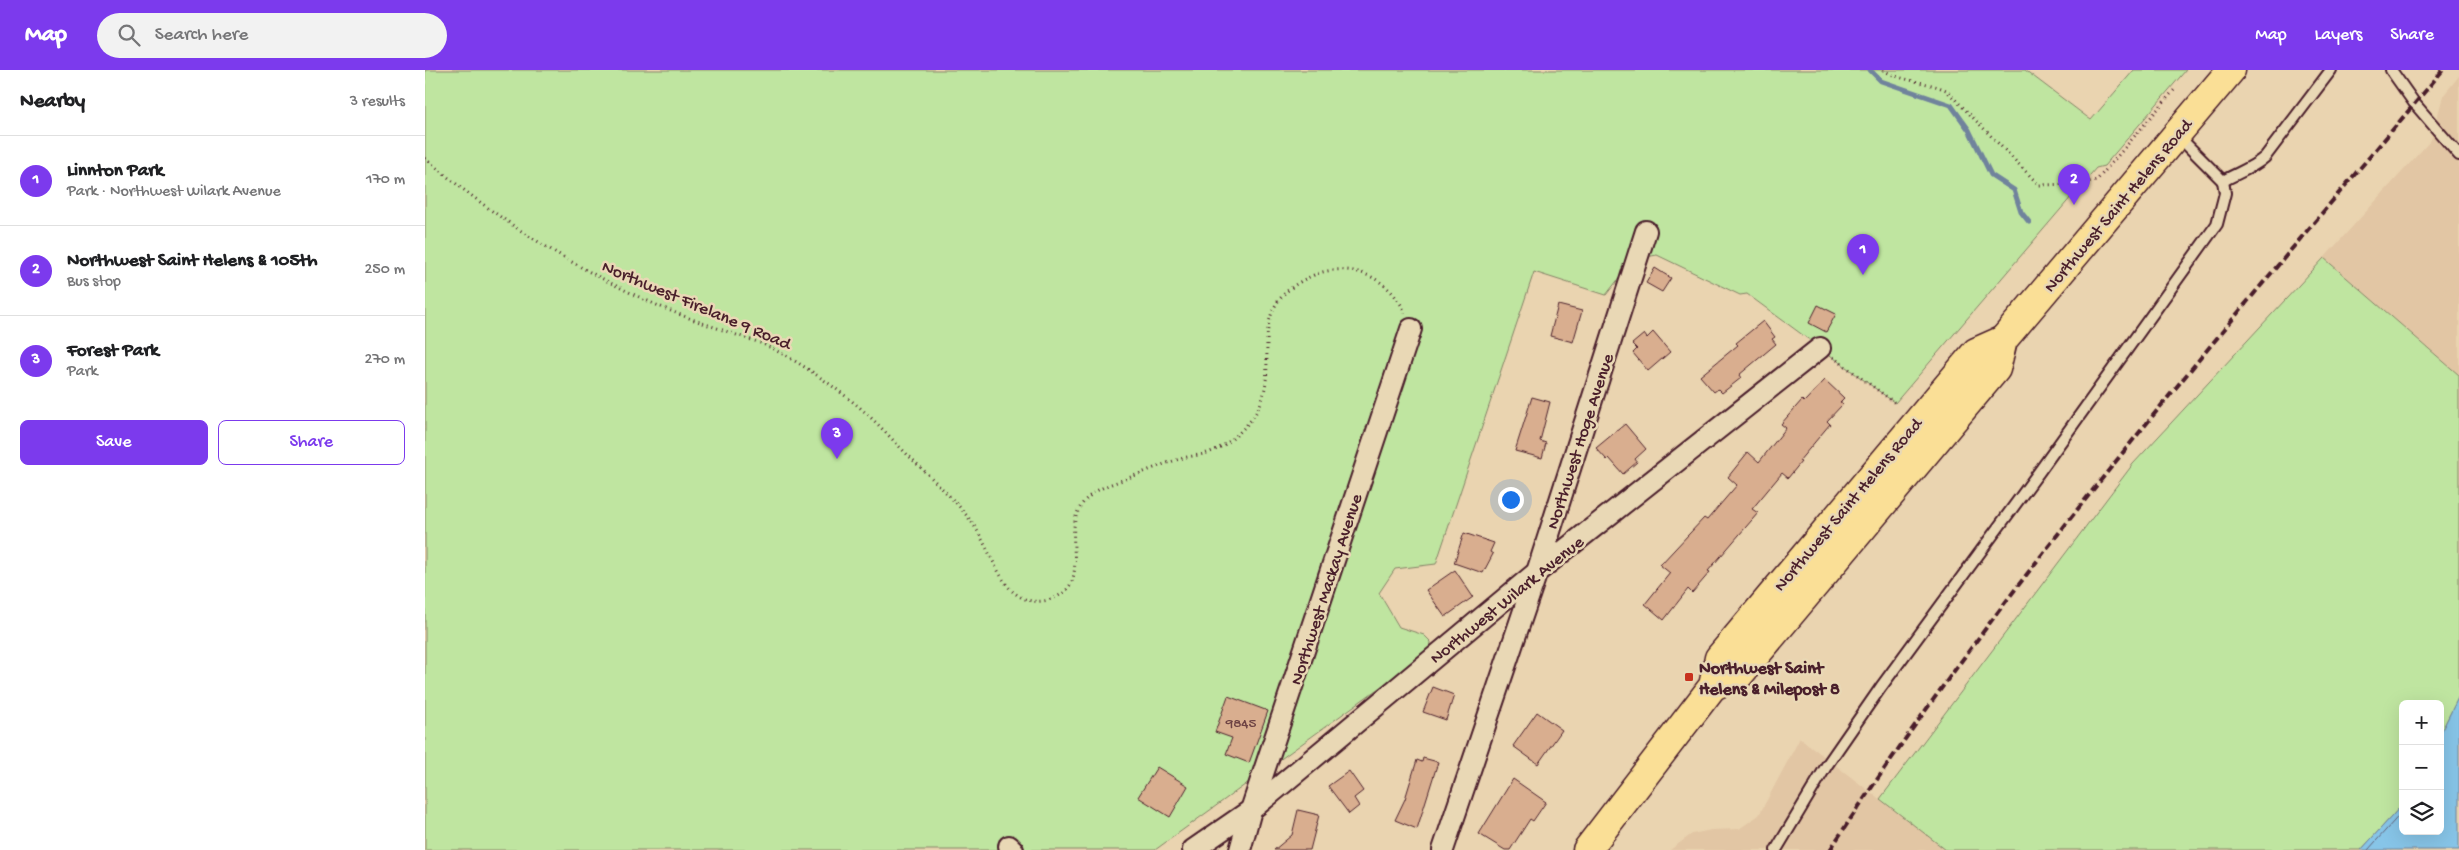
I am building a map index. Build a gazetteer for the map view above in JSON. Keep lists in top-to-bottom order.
{
  "streets": {
    "highway": ["Northwest Saint Helens Road"],
    "street": ["Northwest Hoge Avenue", "Northwest Mackay Avenue", "Northwest Wilark Avenue"],
    "path": ["Northwest Firelane 9 Road"]
  },
  "crossings": [
    ["Northwest Firelane 9 Road", "Northwest Mackay Avenue"],
    ["Northwest Hoge Avenue", "Northwest Wilark Avenue"],
    ["Northwest Mackay Avenue", "Northwest Wilark Avenue"]
  ],
  "places": {
    "transit": ["Northwest Saint Helens & Milepost 8"]
  },
  "house_numbers": ["9845"],
  "page": {
    "header": "Map",
    "search": "Search here",
    "nav": ["Map", "Layers", "Share"],
    "heading": ["Nearby", "3 results"],
    "list": [
      {
        "mark": "1",
        "name": "Linnton Park",
        "note": "Park · Northwest Wilark Avenue",
        "value": "170 m"
      },
      {
        "mark": "2",
        "name": "Northwest Saint Helens & 105th",
        "note": "Bus stop",
        "value": "250 m"
      },
      {
        "mark": "3",
        "name": "Forest Park",
        "note": "Park",
        "value": "270 m"
      }
    ],
    "pins": ["2", "1", "3"],
    "buttons": ["Save", "Share"],
    "map_buttons": ["+", "−"]
  }
}
